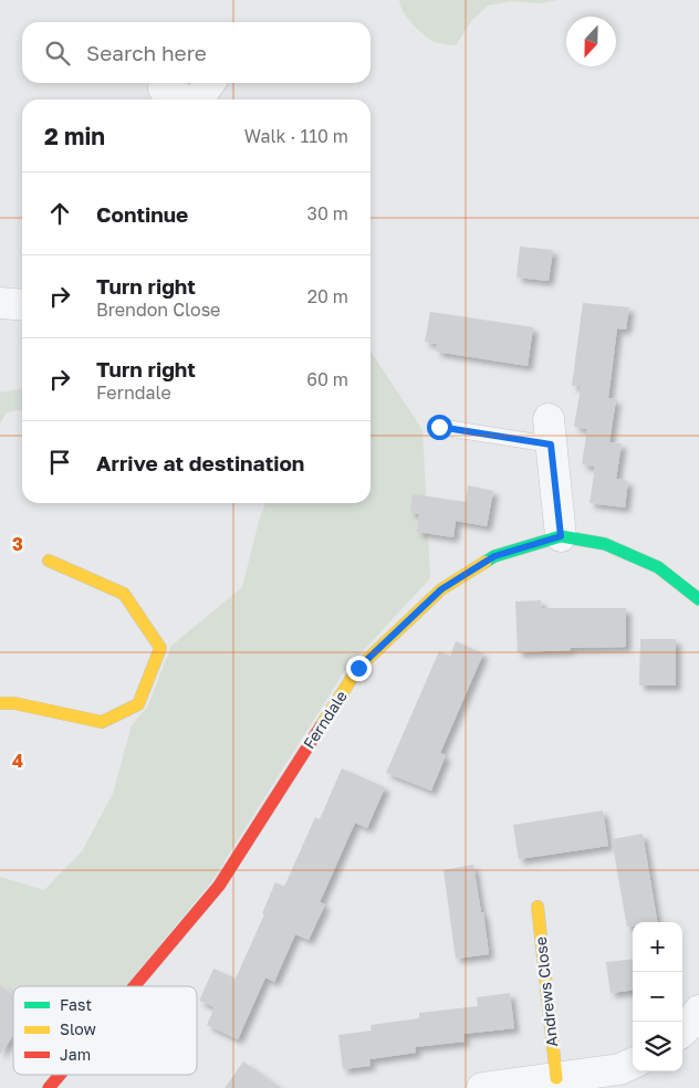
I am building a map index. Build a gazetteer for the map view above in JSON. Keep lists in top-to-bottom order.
{
  "streets": {
    "street": ["Ferndale", "Andrews Close"]
  },
  "legend": ["Fast", "Slow", "Jam"],
  "north": "bottom",
  "page": {
    "search": "Search here",
    "heading": ["2 min", "Walk · 110 m"],
    "list": [
      ["Continue", "30 m"],
      ["Turn right", "Brendon Close", "20 m"],
      ["Turn right", "Ferndale", "60 m"],
      "Arrive at destination"
    ],
    "map_buttons": ["+", "−"]
  },
  "grid": {
    "rows": ["3", "4"]
  }
}
